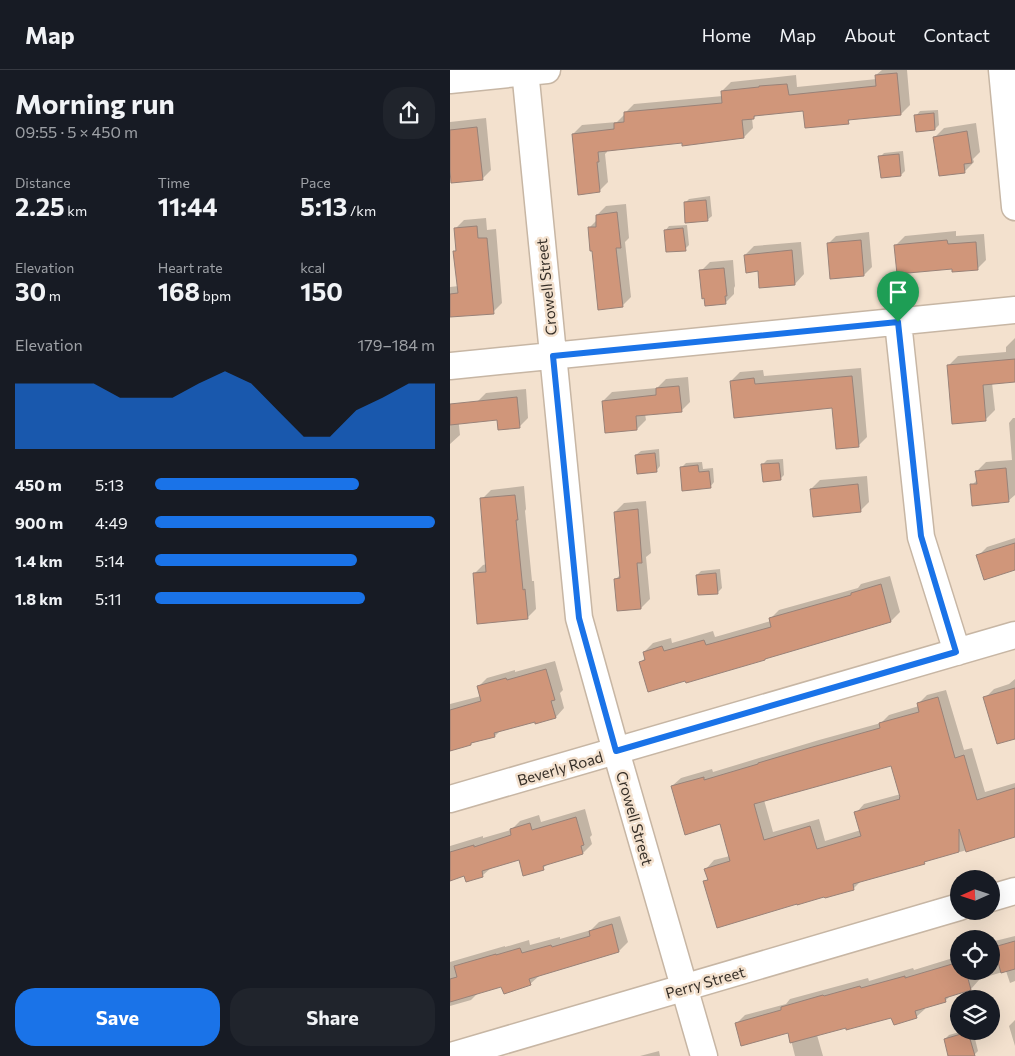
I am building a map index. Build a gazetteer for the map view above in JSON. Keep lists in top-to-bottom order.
{
  "streets": {
    "street": ["Crowell Street", "Beverly Road", "Perry Street"]
  },
  "crossings": [
    ["Crowell Street", "Beverly Road"],
    ["Crowell Street", "Perry Street"]
  ],
  "north": "left",
  "page": {
    "header": "Map",
    "nav": [
      "Home",
      "Map",
      "About",
      "Contact"
    ],
    "heading": ["Morning run", "09:55 · 5 × 450 m"],
    "stats": [
      ["Distance", "2.25 km"],
      ["Time", "11:44"],
      ["Pace", "5:13 /km"],
      ["Elevation", "30 m"],
      ["Heart rate", "168 bpm"],
      ["kcal", "150"]
    ],
    "chart": ["Elevation", "179–184 m"],
    "list": [
      {
        "name": "450 m",
        "note": "5:13"
      },
      {
        "name": "900 m",
        "note": "4:49"
      },
      {
        "name": "1.4 km",
        "note": "5:14"
      },
      {
        "name": "1.8 km",
        "note": "5:11"
      }
    ],
    "buttons": ["Save", "Share"]
  }
}
